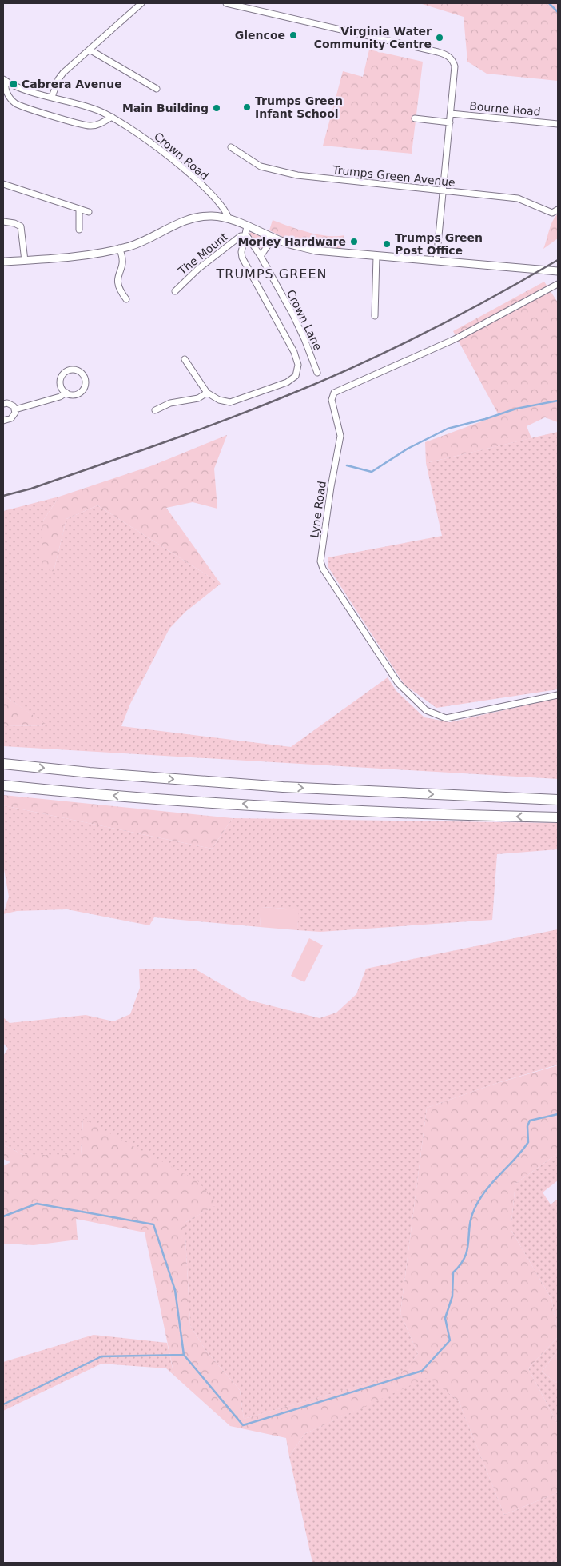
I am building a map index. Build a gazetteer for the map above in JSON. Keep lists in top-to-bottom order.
{
  "streets": {
    "street": [
      "Bourne Road",
      "Crown Road",
      "Trumps Green Avenue",
      "The Mount",
      "Crown Lane",
      "Lyne Road"
    ]
  },
  "crossings": [
    ["The Mount", "Crown Lane"]
  ],
  "districts": ["TRUMPS GREEN"],
  "places": {
    "other": [
      "Glencoe",
      "Virginia Water Community Centre",
      "Trumps Green Infant School",
      "Main Building",
      "Morley Hardware",
      "Trumps Green Post Office"
    ],
    "transit": ["Cabrera Avenue"]
  }
}
